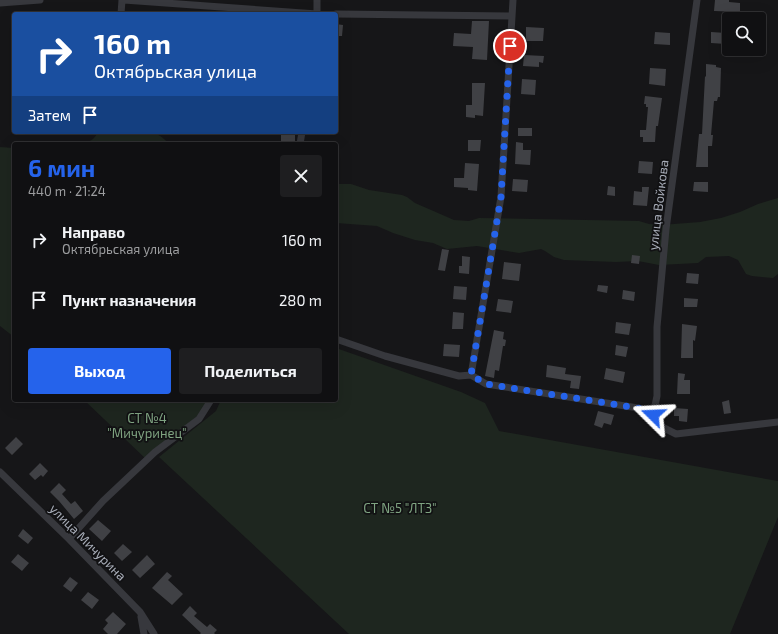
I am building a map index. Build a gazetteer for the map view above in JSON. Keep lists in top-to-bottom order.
{
  "streets": {
    "street": ["улица Войкова", "улица Мичурина"]
  },
  "parks": ["СТ №4 \"Мичуринец\"", "СТ №5 \"ЛТЗ\""],
  "page": {
    "turn": ["160 m", "Октябрьская улица"],
    "then": "Затем",
    "heading": ["6 мин", "440 m · 21:24"],
    "list": [
      {
        "name": "Направо",
        "note": "Октябрьская улица",
        "value": "160 m"
      },
      {
        "name": "Пункт назначения",
        "value": "280 m"
      }
    ],
    "buttons": ["Выход", "Поделиться"]
  }
}
